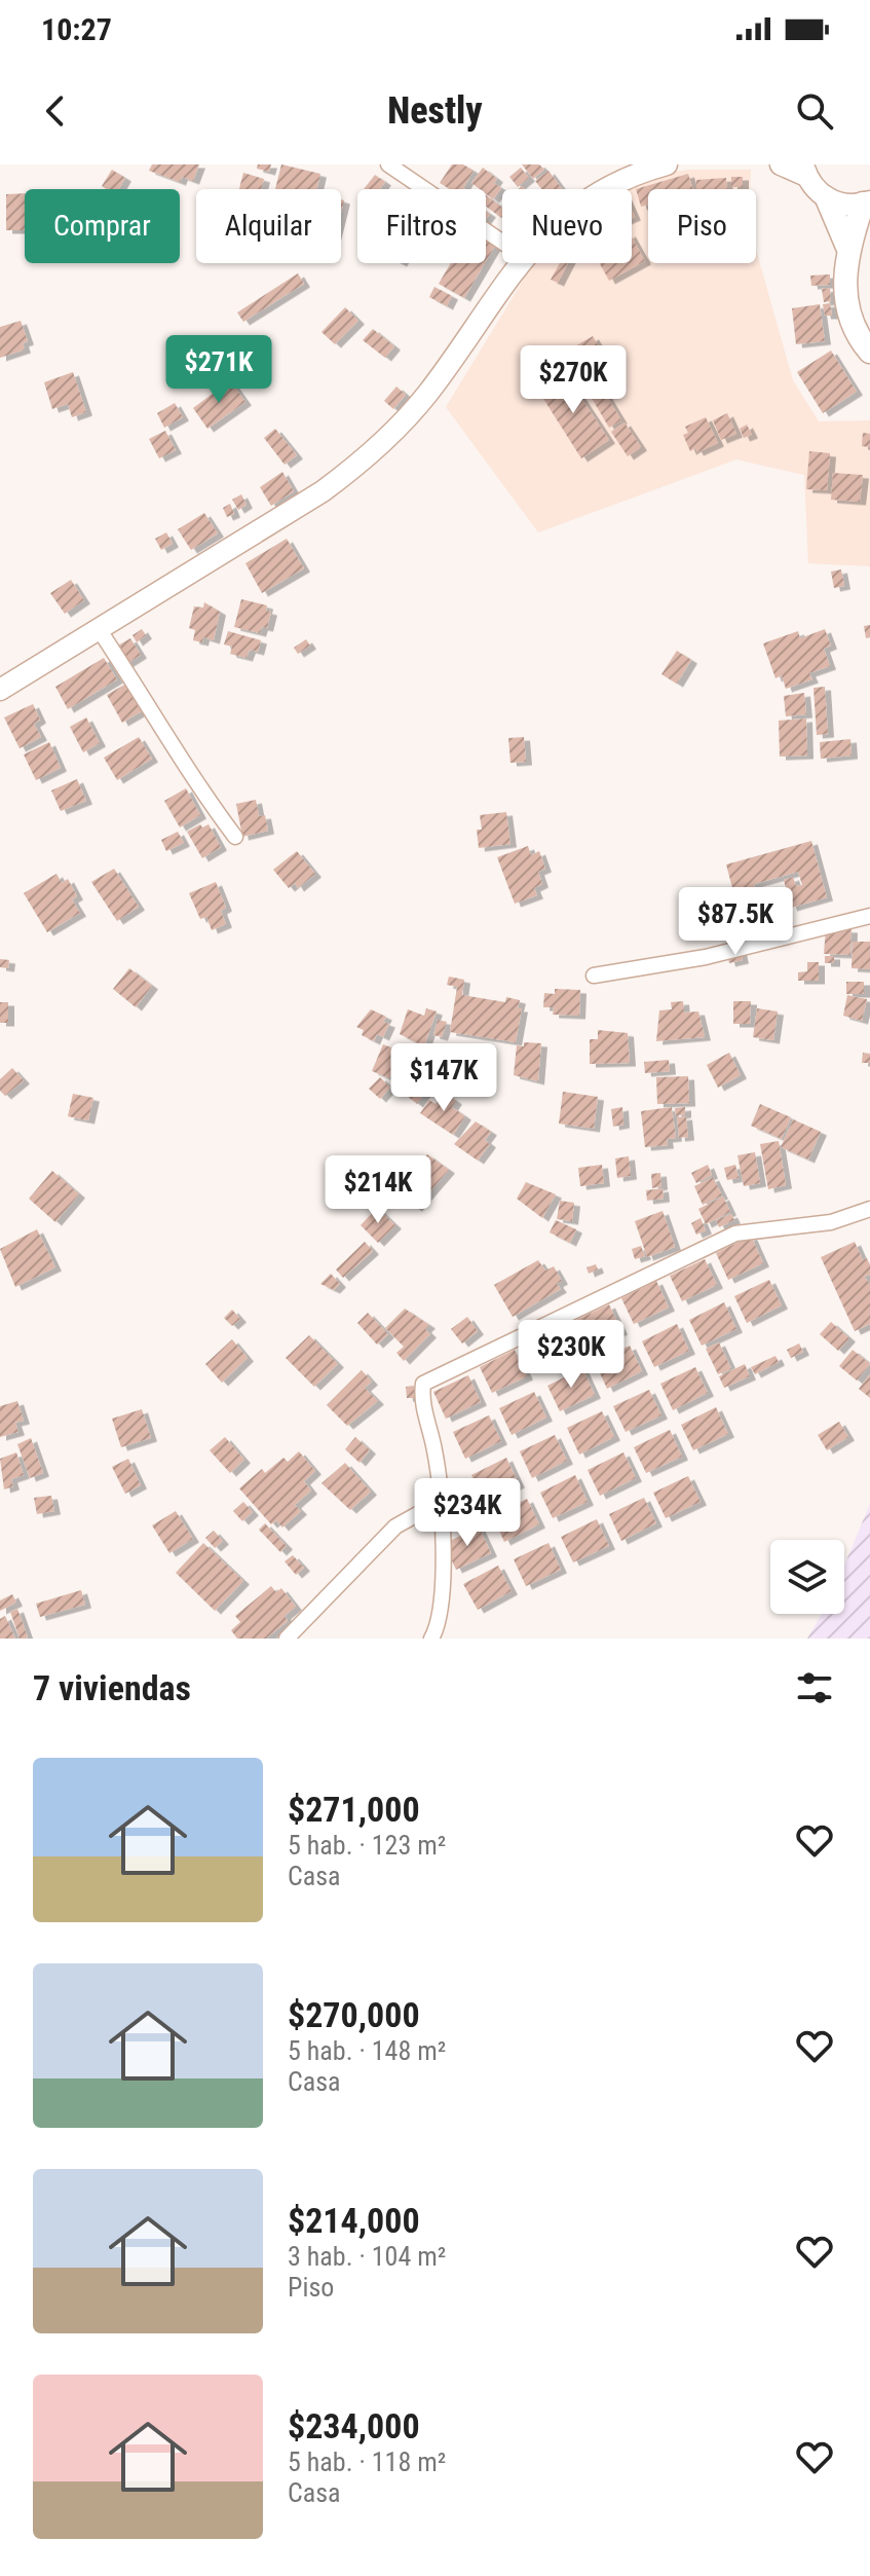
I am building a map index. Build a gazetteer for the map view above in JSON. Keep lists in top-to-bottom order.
{
  "page": {
    "status": "10:27",
    "header": "Nestly",
    "chip": [
      "Comprar",
      "Alquilar",
      "Filtros",
      "Nuevo",
      "Piso"
    ],
    "price": [
      "$271K",
      "$270K",
      "$87.5K",
      "$147K",
      "$214K",
      "$230K",
      "$234K"
    ],
    "heading": "7 viviendas",
    "list": [
      {
        "name": "$271,000",
        "note": "5 hab. · 123 m² · Casa"
      },
      {
        "name": "$270,000",
        "note": "5 hab. · 148 m² · Casa"
      },
      {
        "name": "$214,000",
        "note": "3 hab. · 104 m² · Piso"
      },
      {
        "name": "$234,000",
        "note": "5 hab. · 118 m² · Casa"
      }
    ]
  }
}
